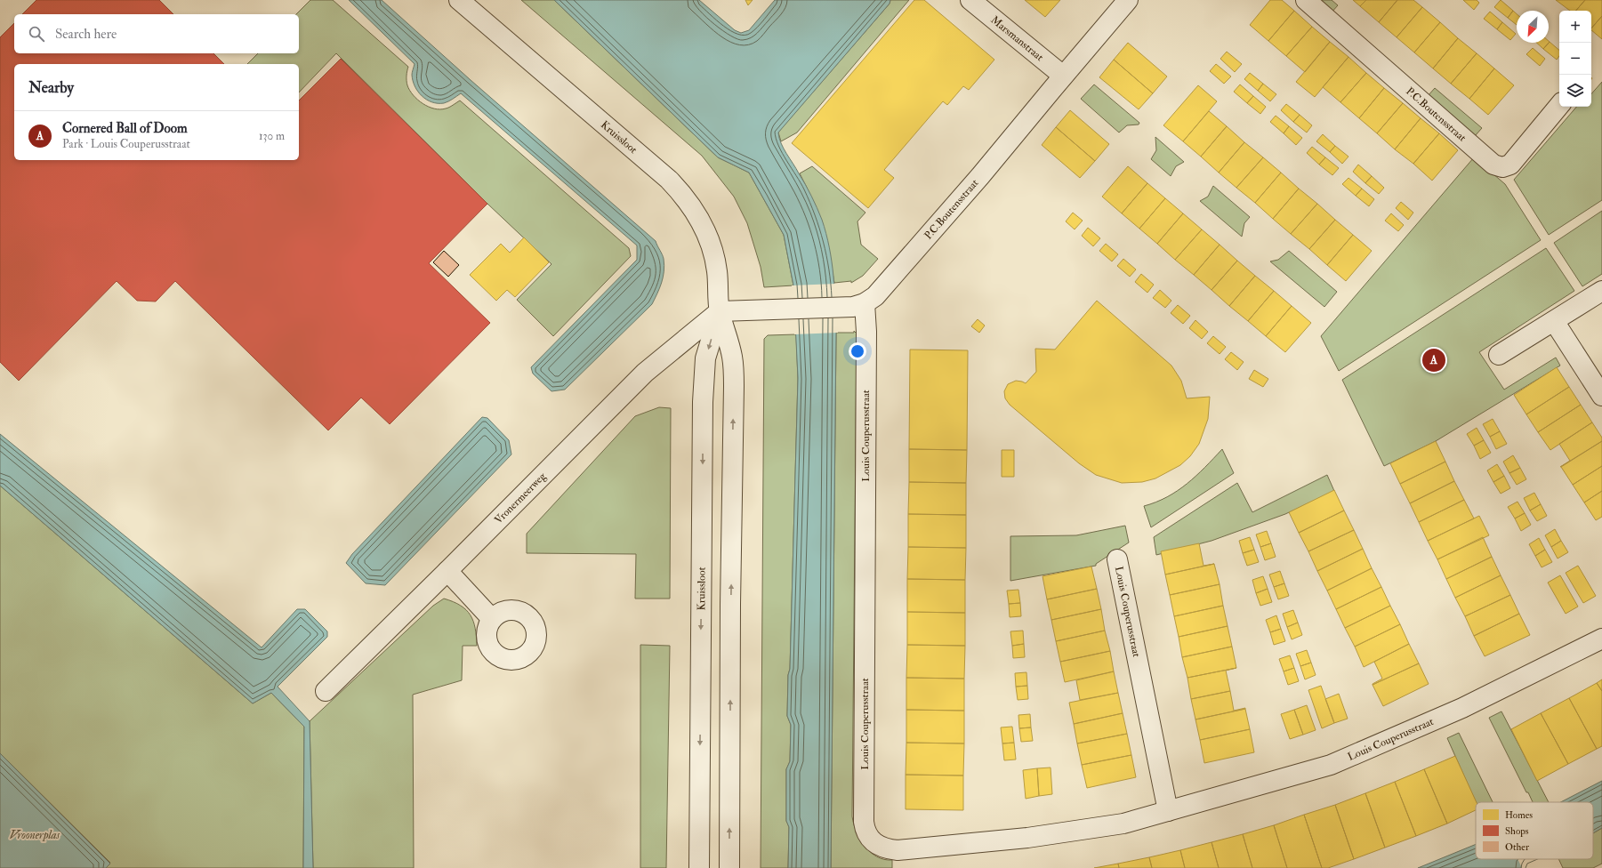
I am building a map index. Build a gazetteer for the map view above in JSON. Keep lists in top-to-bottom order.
{
  "streets": {
    "street": [
      "Marsmanstraat",
      "P.C.Boutensstraat",
      "Kruissloot",
      "Louis Couperusstraat",
      "Vronermeerweg"
    ]
  },
  "crossings": [
    ["Marsmanstraat", "P.C.Boutensstraat"],
    ["P.C.Boutensstraat", "Kruissloot"],
    ["P.C.Boutensstraat", "Louis Couperusstraat"],
    ["P.C.Boutensstraat", "Vronermeerweg"],
    ["Kruissloot", "Vronermeerweg"]
  ],
  "water": ["Vroonerplas"],
  "legend": ["Homes", "Shops", "Other"],
  "north": "bottom left",
  "page": {
    "map_buttons": ["+", "−"],
    "search": "Search here",
    "heading": "Nearby",
    "list": [
      {
        "mark": "A",
        "name": "Cornered Ball of Doom",
        "note": "Park · Louis Couperusstraat",
        "value": "130 m"
      }
    ],
    "pins": "A"
  }
}
